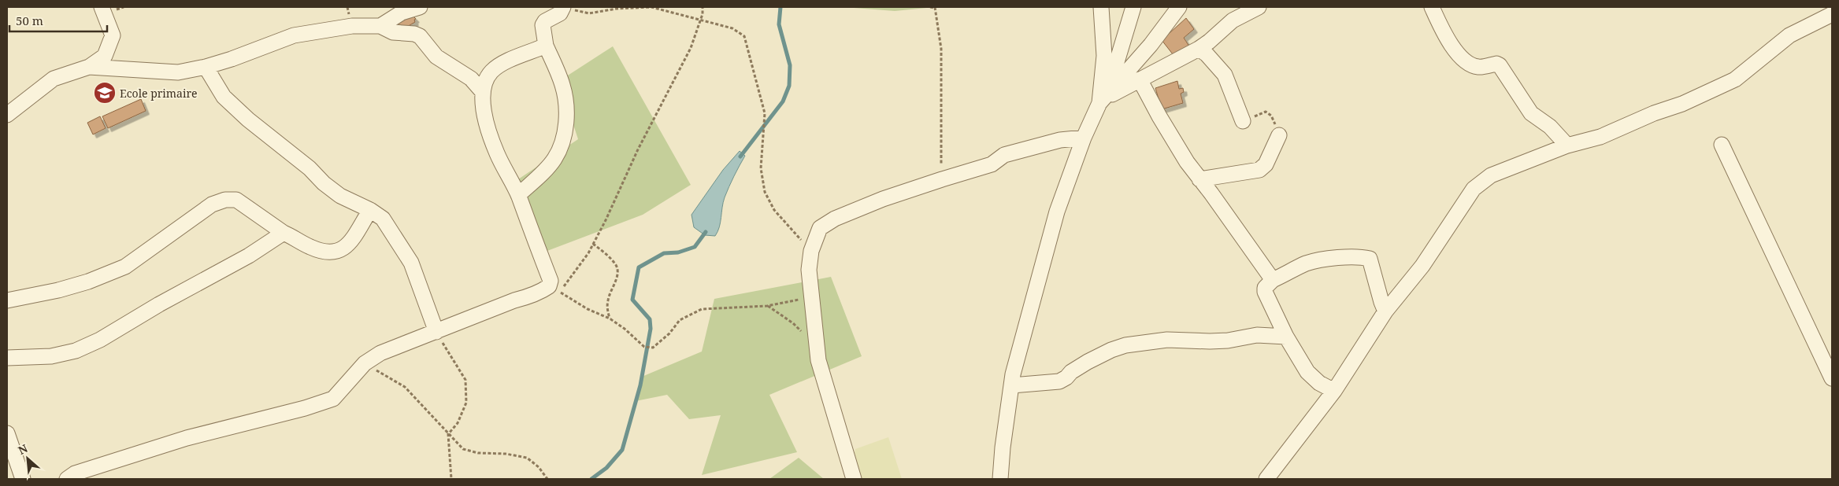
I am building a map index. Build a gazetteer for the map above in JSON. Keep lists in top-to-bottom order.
{
  "places": {
    "school or university": ["Ecole primaire"]
  },
  "scale_bar": "50 m",
  "north": "top left"
}
